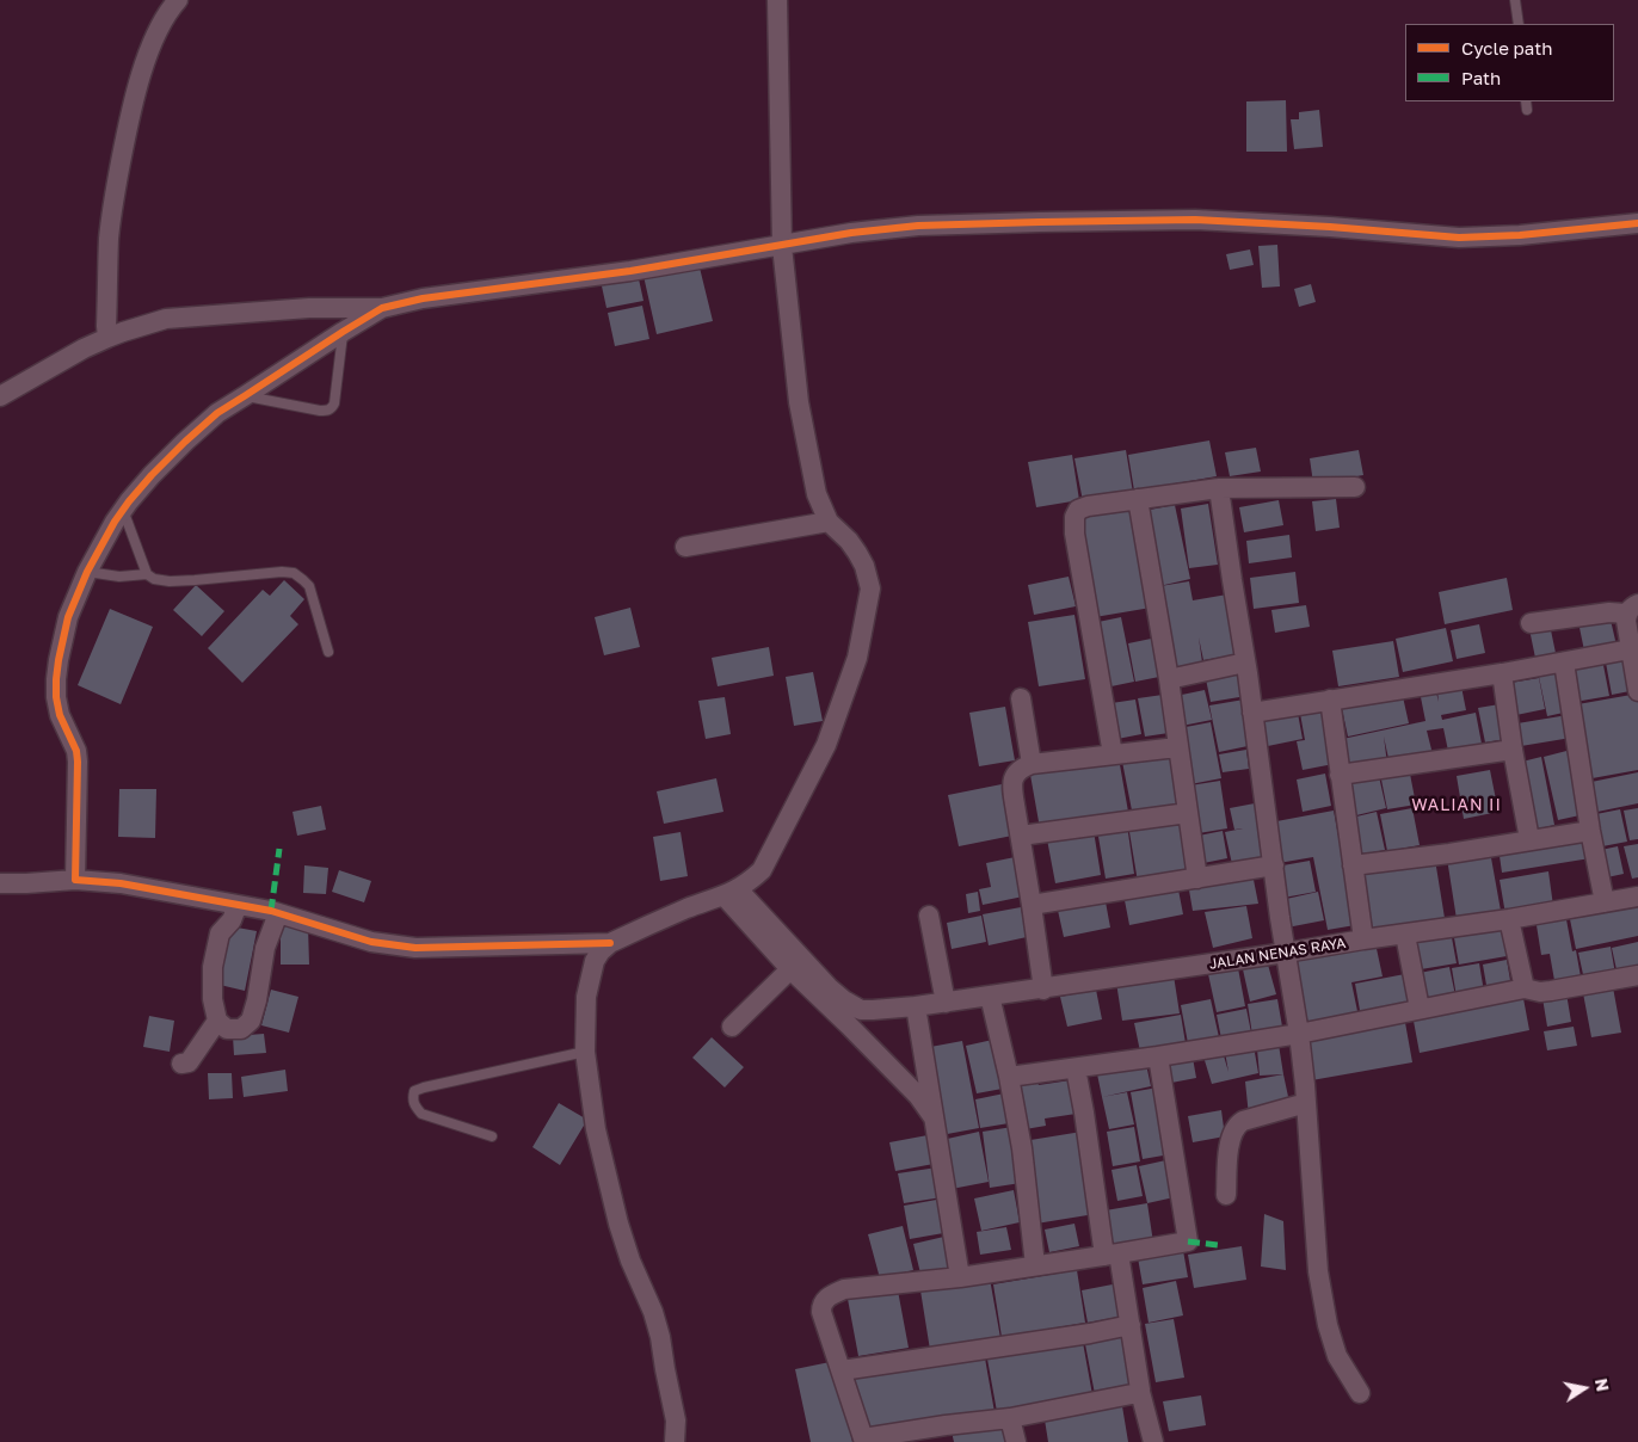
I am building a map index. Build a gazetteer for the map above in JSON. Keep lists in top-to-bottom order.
{
  "streets": {
    "street": ["JALAN NENAS RAYA"]
  },
  "districts": ["WALIAN II"],
  "legend": ["Cycle path", "Path"],
  "north": "right"
}
